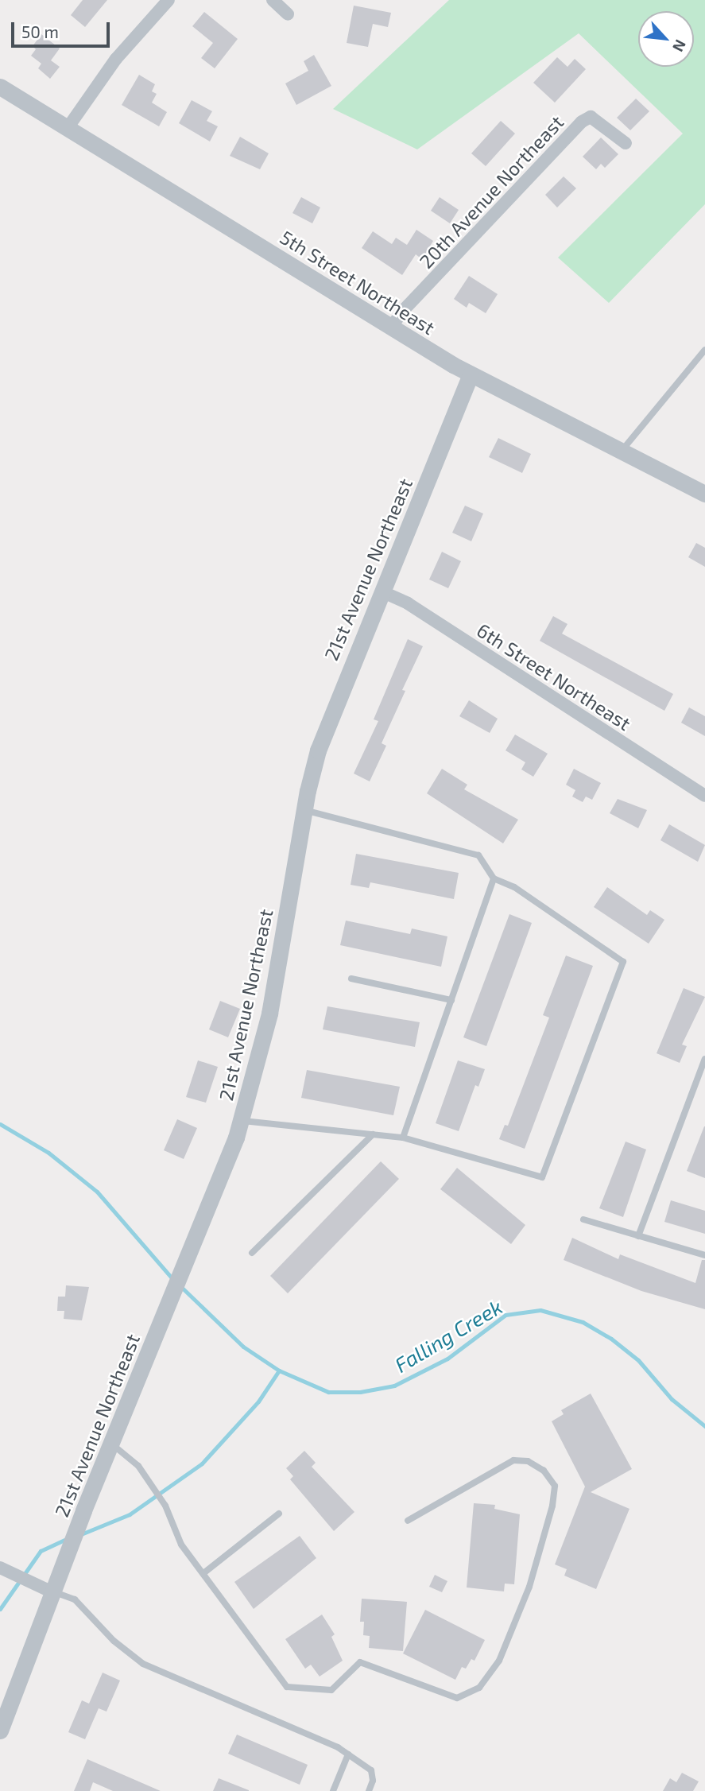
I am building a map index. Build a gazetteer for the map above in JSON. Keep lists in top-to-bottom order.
{
  "streets": {
    "street": [
      "20th Avenue Northeast",
      "5th Street Northeast",
      "21st Avenue Northeast",
      "6th Street Northeast"
    ]
  },
  "crossings": [
    ["20th Avenue Northeast", "5th Street Northeast"],
    ["5th Street Northeast", "21st Avenue Northeast"],
    ["21st Avenue Northeast", "6th Street Northeast"]
  ],
  "water": ["Falling Creek"],
  "scale_bar": "50 m",
  "north": "bottom right"
}
